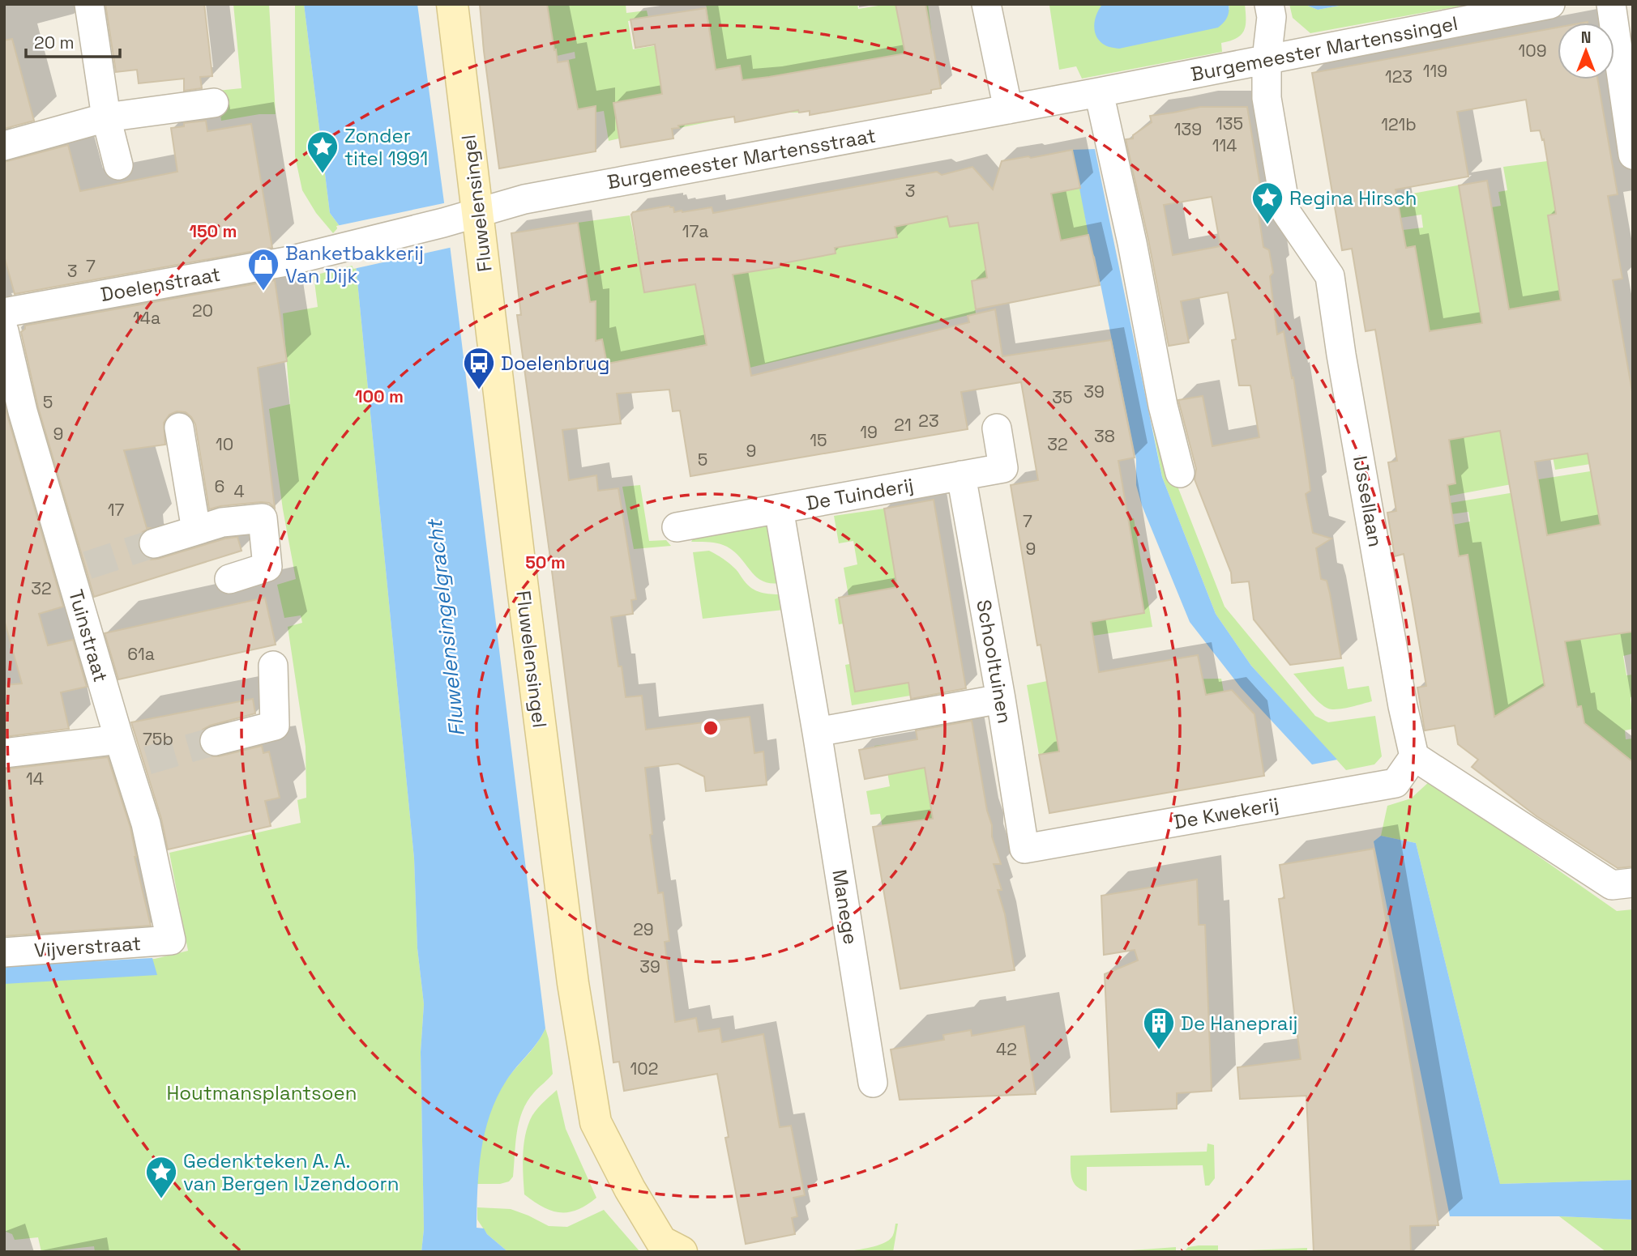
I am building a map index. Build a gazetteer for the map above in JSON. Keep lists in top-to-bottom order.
{
  "streets": {
    "main road": ["Fluwelensingel"],
    "street": [
      "Burgemeester Martenssingel",
      "Burgemeester Martensstraat",
      "Doelenstraat",
      "De Tuinderij",
      "IJssellaan",
      "Tuinstraat",
      "Schooltuinen",
      "De Kwekerij",
      "Manege",
      "Vijverstraat"
    ]
  },
  "crossings": [
    ["Burgemeester Martenssingel", "Burgemeester Martensstraat"],
    ["Burgemeester Martenssingel", "IJssellaan"],
    ["Burgemeester Martensstraat", "Fluwelensingel"],
    ["Burgemeester Martensstraat", "Doelenstraat"],
    ["Fluwelensingel", "Doelenstraat"],
    ["De Tuinderij", "Schooltuinen"],
    ["De Tuinderij", "Manege"],
    ["IJssellaan", "De Kwekerij"],
    ["Tuinstraat", "Vijverstraat"],
    ["Schooltuinen", "De Kwekerij"]
  ],
  "water": ["Fluwelensingelgracht"],
  "parks": ["Houtmansplantsoen"],
  "places": {
    "place": ["Zonder titel 1991", "Regina Hirsch", "Gedenkteken A. A. van Bergen IJzendoorn"],
    "shop": ["Banketbakkerij Van Dijk"],
    "bus stop": ["Doelenbrug"],
    "building": ["De Hanepraij"]
  },
  "house_numbers": [
    "109",
    "119",
    "123",
    "135",
    "121b",
    "139",
    "114",
    "3",
    "17a",
    "7",
    "3",
    "20",
    "14a",
    "39",
    "35",
    "5",
    "23",
    "21",
    "19",
    "9",
    "38",
    "15",
    "10",
    "32",
    "9",
    "5",
    "6",
    "4",
    "17",
    "7",
    "9",
    "32",
    "61a",
    "75b",
    "14",
    "29",
    "39",
    "42",
    "102"
  ],
  "scale_bar": "20 m",
  "north": "top",
  "rings": ["150 m", "100 m", "50 m"]
}
